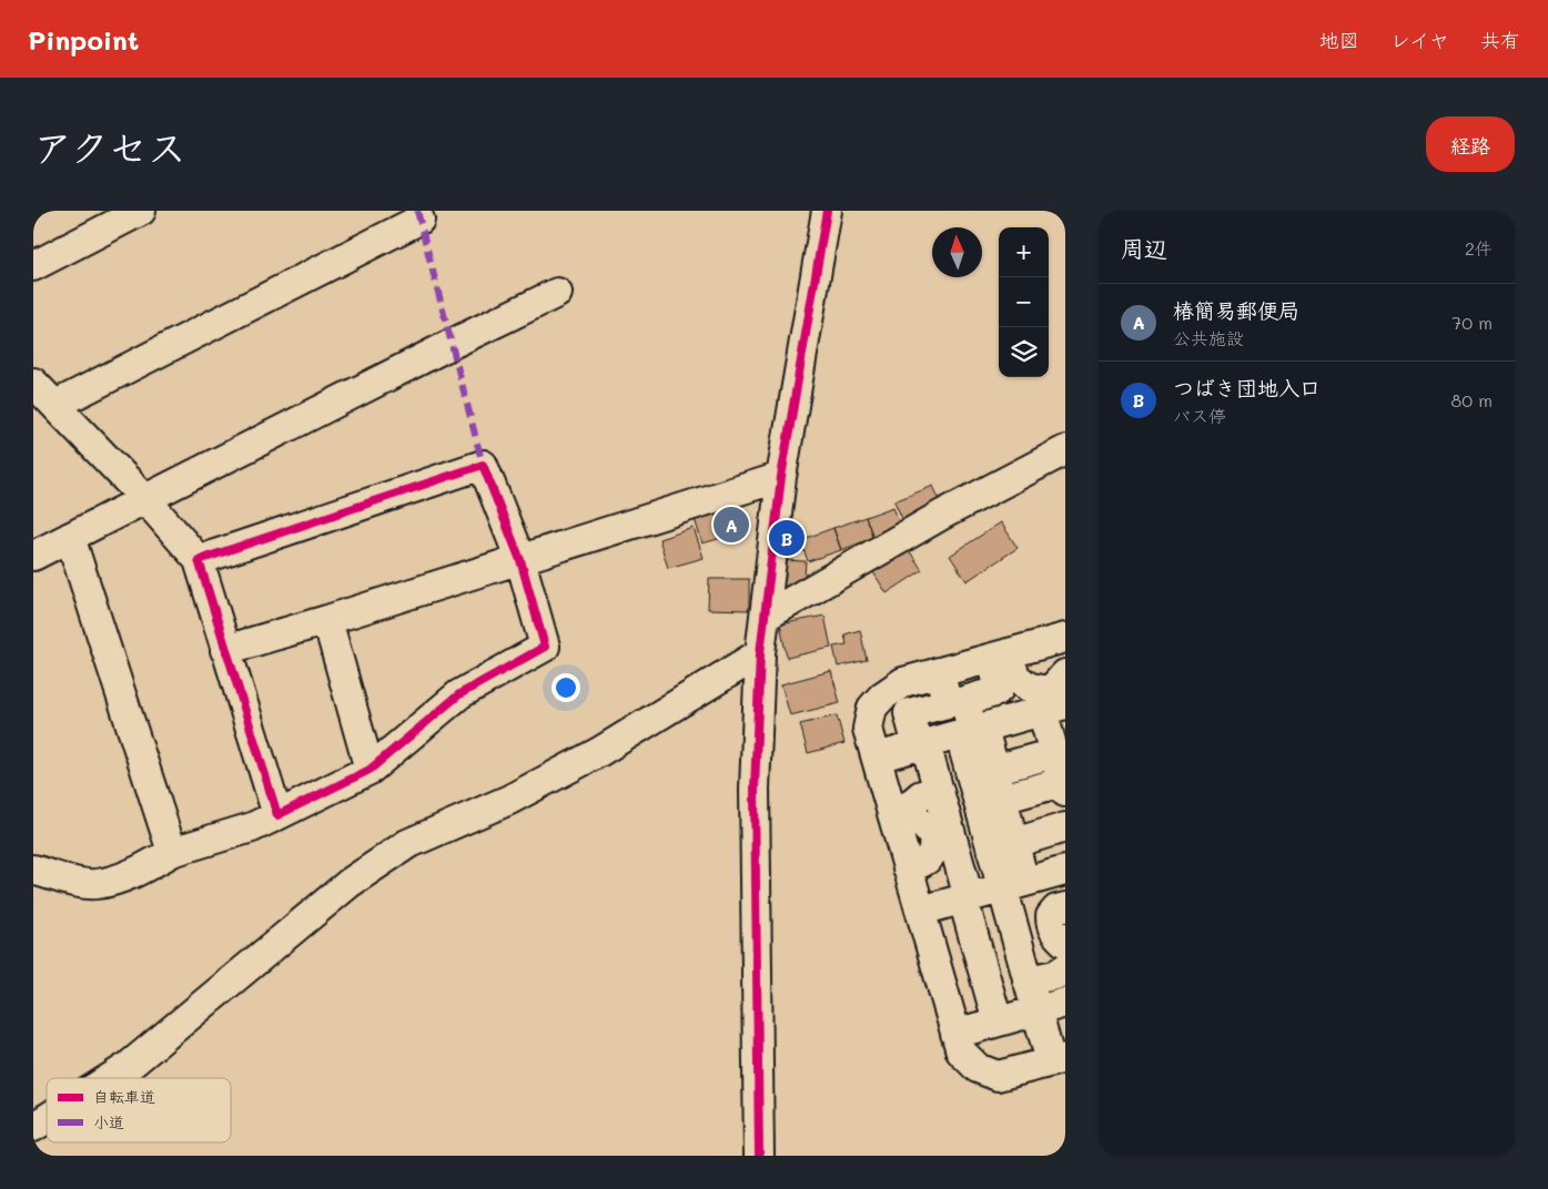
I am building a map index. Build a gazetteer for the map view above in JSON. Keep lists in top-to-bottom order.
{
  "legend": ["自転車道", "小道"],
  "north": "top",
  "page": {
    "header": "Pinpoint",
    "nav": ["地図", "レイヤ", "共有"],
    "title": "アクセス",
    "buttons": "経路",
    "heading": ["周辺", "2件"],
    "map_buttons": ["+", "−"],
    "list": [
      {
        "mark": "A",
        "name": "椿簡易郵便局",
        "note": "公共施設",
        "value": "70 m"
      },
      {
        "mark": "B",
        "name": "つばき団地入口",
        "note": "バス停",
        "value": "80 m"
      }
    ],
    "pins": ["A", "B"]
  }
}
